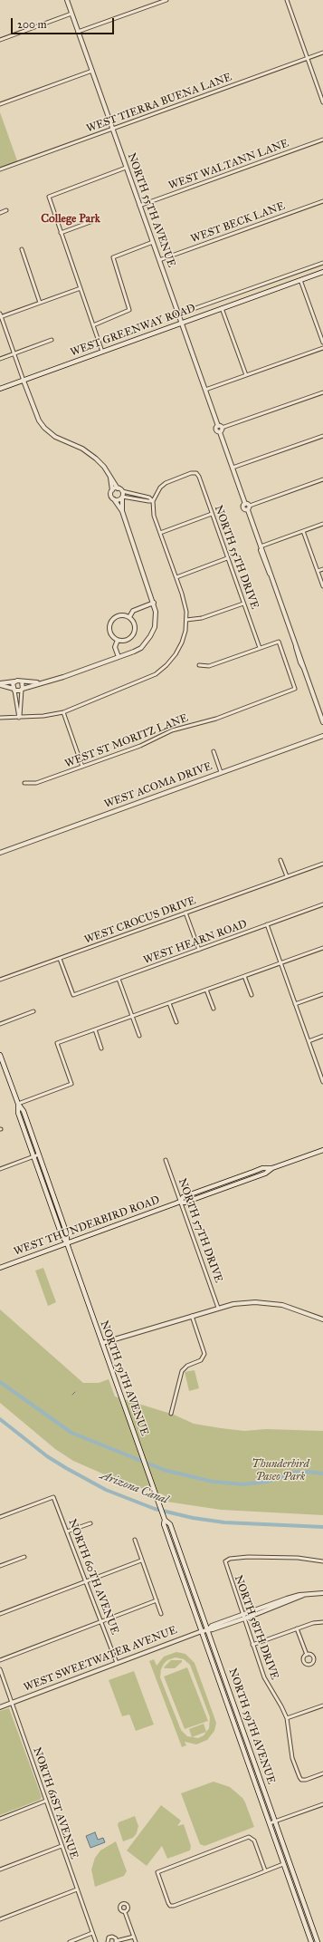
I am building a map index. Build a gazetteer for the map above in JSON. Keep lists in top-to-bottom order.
{
  "streets": {
    "main road": ["WEST GREENWAY ROAD", "WEST THUNDERBIRD ROAD", "NORTH 59TH AVENUE"],
    "street": [
      "WEST TIERRA BUENA LANE",
      "WEST WALTANN LANE",
      "NORTH 55TH AVENUE",
      "WEST BECK LANE",
      "NORTH 55TH DRIVE",
      "WEST ST MORITZ LANE",
      "WEST ACOMA DRIVE",
      "WEST CROCUS DRIVE",
      "WEST HEARN ROAD",
      "NORTH 57TH DRIVE",
      "NORTH 60TH AVENUE",
      "NORTH 58TH DRIVE",
      "WEST SWEETWATER AVENUE",
      "NORTH 61ST AVENUE"
    ]
  },
  "crossings": [
    ["WEST TIERRA BUENA LANE", "NORTH 55TH AVENUE"],
    ["WEST WALTANN LANE", "NORTH 55TH AVENUE"],
    ["NORTH 55TH AVENUE", "WEST BECK LANE"],
    ["NORTH 55TH AVENUE", "WEST GREENWAY ROAD"],
    ["NORTH 55TH DRIVE", "WEST ST MORITZ LANE"],
    ["WEST CROCUS DRIVE", "WEST HEARN ROAD"],
    ["WEST THUNDERBIRD ROAD", "NORTH 57TH DRIVE"],
    ["WEST THUNDERBIRD ROAD", "NORTH 59TH AVENUE"],
    ["NORTH 59TH AVENUE", "WEST SWEETWATER AVENUE"],
    ["NORTH 60TH AVENUE", "WEST SWEETWATER AVENUE"],
    ["WEST SWEETWATER AVENUE", "NORTH 61ST AVENUE"]
  ],
  "districts": ["College Park"],
  "water": ["Arizona Canal"],
  "parks": ["Thunderbird Paseo Park"],
  "scale_bar": "200 m"
}
